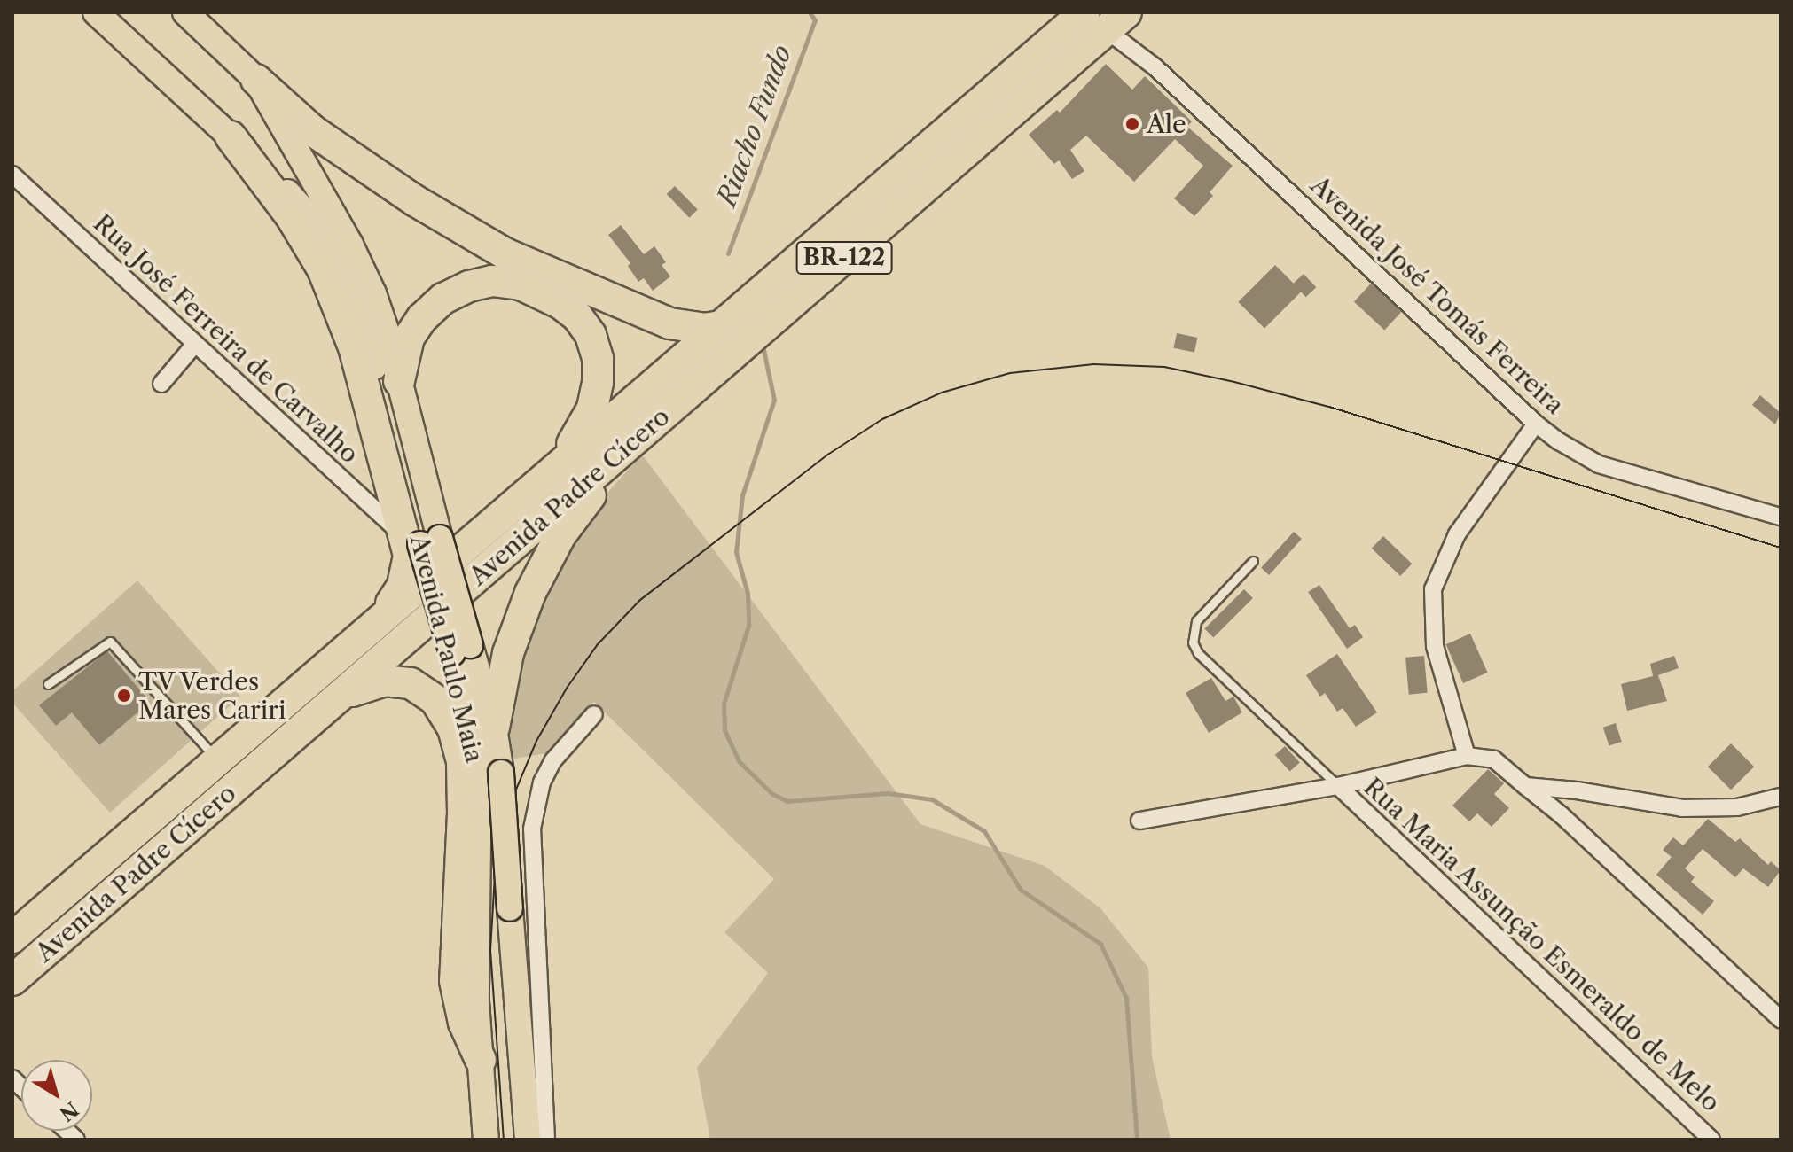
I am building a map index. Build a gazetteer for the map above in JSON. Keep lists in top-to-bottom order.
{
  "streets": {
    "highway": ["BR-122", "Avenida Padre Cícero"],
    "main road": ["Avenida Paulo Maia"],
    "street": ["Avenida José Tomás Ferreira", "Rua José Ferreira de Carvalho", "Rua Maria Assunção Esmeraldo de Melo"]
  },
  "crossings": [
    ["Avenida José Tomás Ferreira", "Avenida Padre Cícero"],
    ["Rua José Ferreira de Carvalho", "Avenida Paulo Maia"]
  ],
  "water": ["Riacho Fundo"],
  "places": ["Ale", "TV Verdes Mares Cariri"],
  "north": "bottom right"
}
